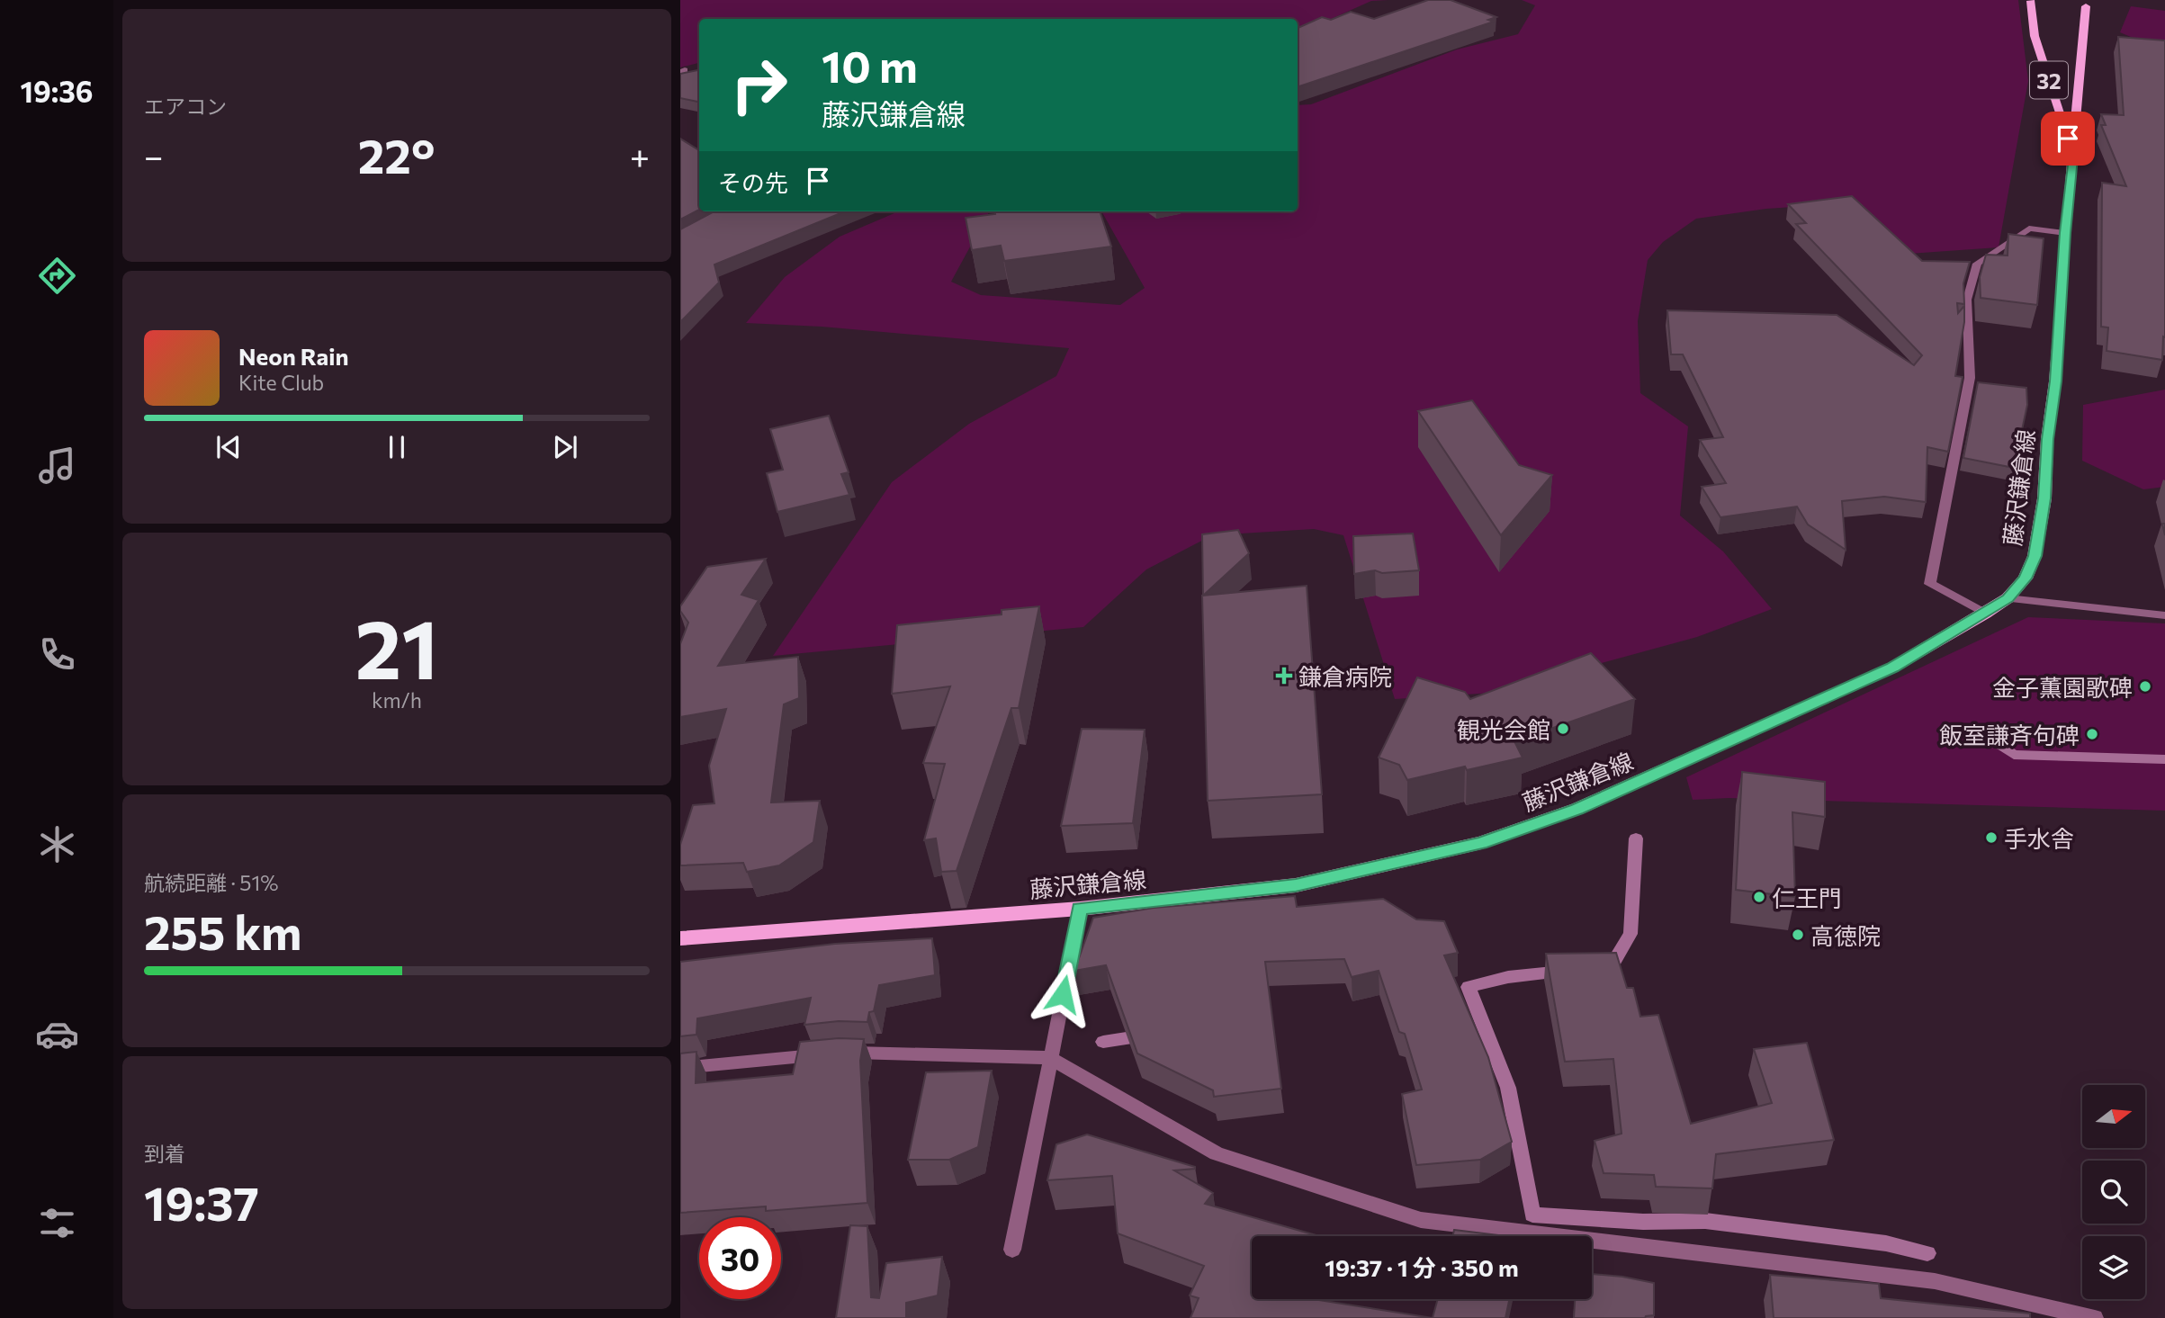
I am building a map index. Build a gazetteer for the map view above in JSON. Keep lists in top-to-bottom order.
{
  "streets": {
    "main road": ["32", "藤沢鎌倉線"]
  },
  "places": {
    "health": ["鎌倉病院"],
    "other": [
      "金子薫園歌碑",
      "観光会館",
      "飯室謙斉句碑",
      "手水舎",
      "仁王門",
      "高徳院"
    ]
  },
  "north": "right",
  "page": {
    "tabs": "19:36",
    "tile": [
      "エアコン",
      ["21", "km/h"],
      ["航続距離 · 51%", "255 km"],
      ["到着", "19:37"]
    ],
    "turn": ["10 m", "藤沢鎌倉線"],
    "heat": ["−", "22°", "+"],
    "then": "その先",
    "song": ["Neon Rain", "Kite Club"],
    "limit": "30",
    "trip": "19:37 · 1 分 · 350 m"
  }
}
